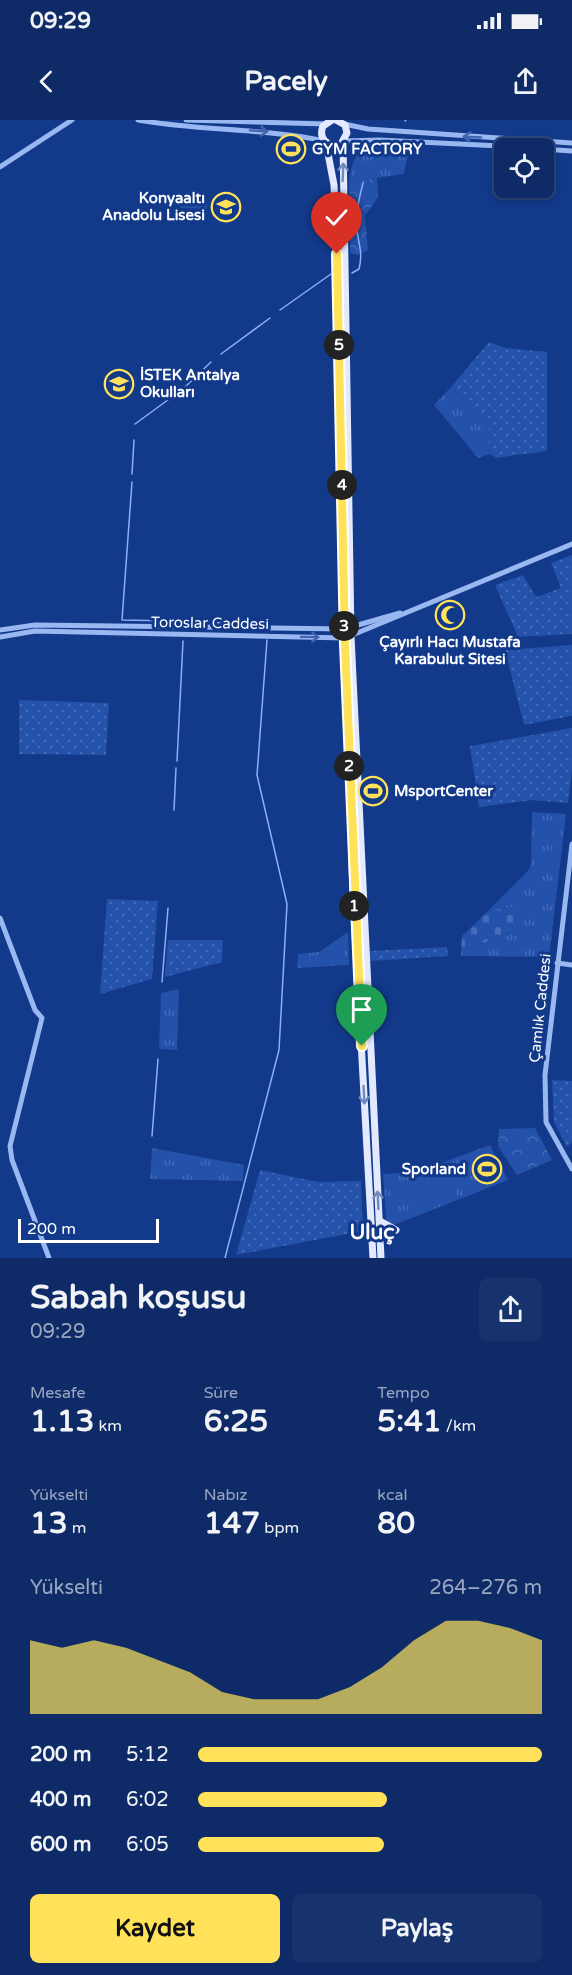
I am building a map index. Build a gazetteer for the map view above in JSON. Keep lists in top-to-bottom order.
{
  "streets": {
    "street": ["Toroslar Caddesi", "Çamlık Caddesi"]
  },
  "districts": ["Uluç"],
  "places": {
    "sports": ["GYM FACTORY", "MsportCenter", "Sporland"],
    "school or university": ["Konyaaltı Anadolu Lisesi", "İSTEK Antalya Okulları"],
    "mosque": ["Çayırlı Hacı Mustafa Karabulut Sitesi"]
  },
  "scale_bar": "200 m",
  "page": {
    "status": "09:29",
    "header": "Pacely",
    "pins": [
      "5",
      "4",
      "3",
      "2",
      "1"
    ],
    "scale": "200 m",
    "heading": ["Sabah koşusu", "09:29"],
    "stats": [
      ["Mesafe", "1.13 km"],
      ["Süre", "6:25"],
      ["Tempo", "5:41 /km"],
      ["Yükselti", "13 m"],
      ["Nabız", "147 bpm"],
      ["kcal", "80"]
    ],
    "chart": ["Yükselti", "264–276 m"],
    "list": [
      {
        "name": "200 m",
        "note": "5:12"
      },
      {
        "name": "400 m",
        "note": "6:02"
      },
      {
        "name": "600 m",
        "note": "6:05"
      }
    ],
    "buttons": ["Kaydet", "Paylaş"]
  }
}
